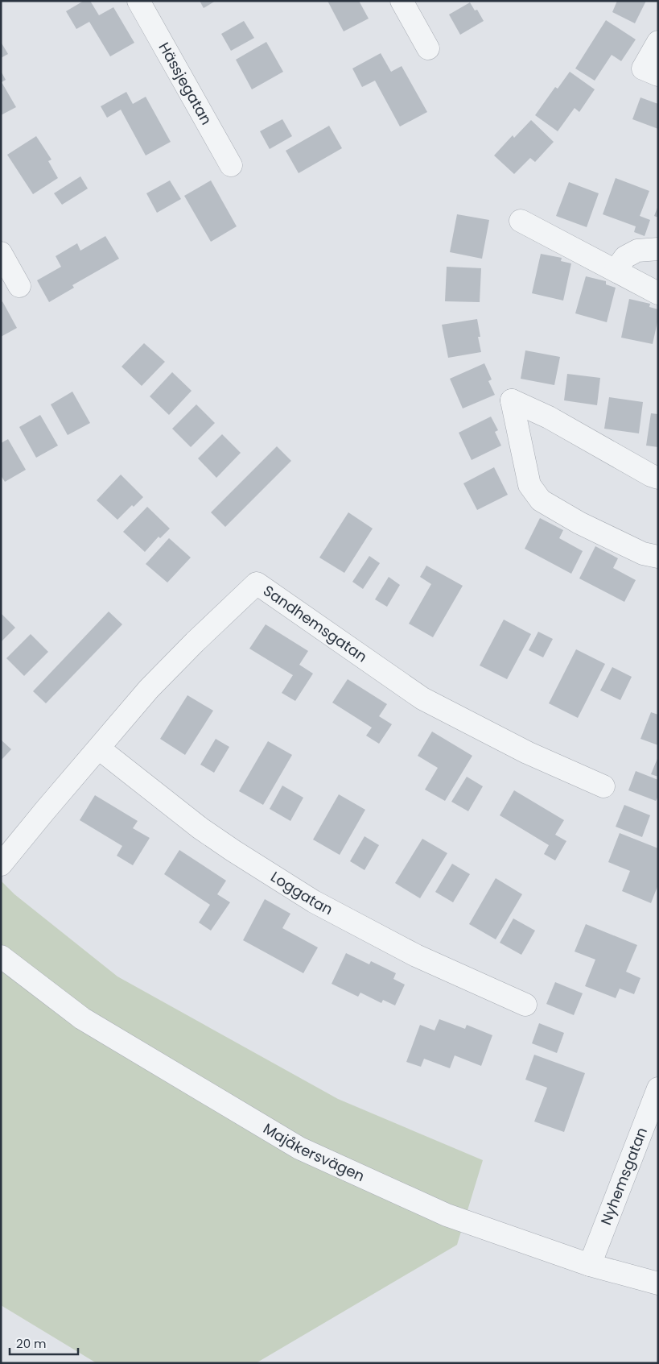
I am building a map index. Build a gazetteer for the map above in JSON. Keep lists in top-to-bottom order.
{
  "streets": {
    "street": [
      "Hässjegatan",
      "Sandhemsgatan",
      "Loggatan",
      "Majåkersvägen",
      "Nyhemsgatan"
    ]
  },
  "crossings": [
    ["Sandhemsgatan", "Loggatan"],
    ["Majåkersvägen", "Nyhemsgatan"]
  ],
  "scale_bar": "20 m"
}
